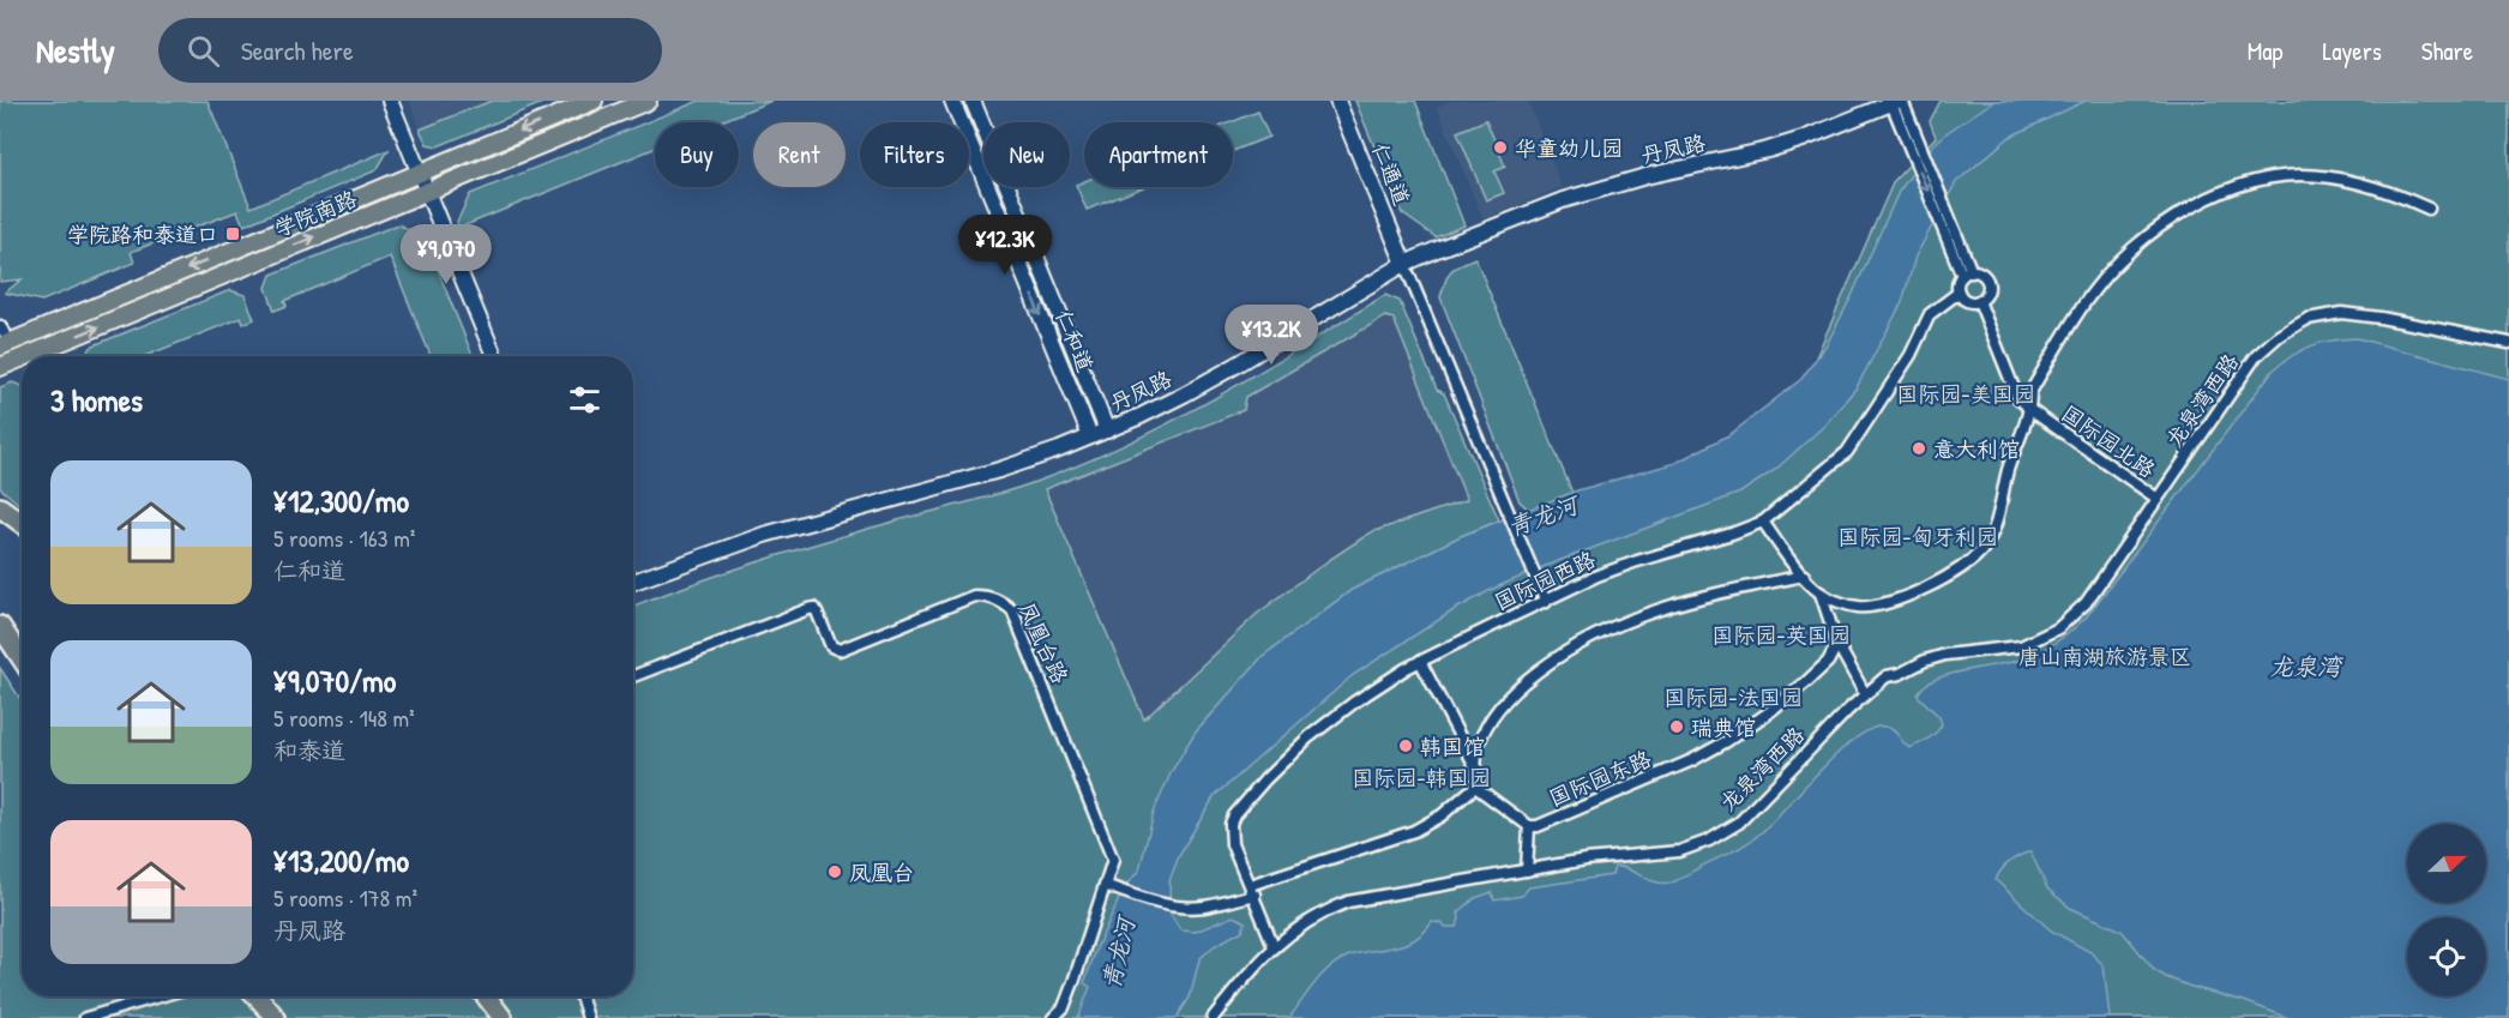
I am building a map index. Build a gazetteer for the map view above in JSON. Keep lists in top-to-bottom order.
{
  "streets": {
    "main road": [
      "丹凤路",
      "仁通道",
      "学院南路",
      "仁和道"
    ],
    "street": [
      "龙泉湾西路",
      "国际园北路",
      "国际园西路",
      "凤凰台路",
      "国际园东路"
    ]
  },
  "crossings": [
    ["丹凤路", "仁通道"],
    ["丹凤路", "仁和道"],
    ["龙泉湾西路", "国际园北路"],
    ["龙泉湾西路", "国际园西路"],
    ["国际园北路", "国际园西路"]
  ],
  "water": ["青龙河", "龙泉湾"],
  "parks": [
    "国际园-美国园",
    "国际园-匈牙利园",
    "国际园-英国园",
    "唐山南湖旅游景区",
    "国际园-法国园",
    "国际园-韩国园"
  ],
  "places": {
    "other": [
      "华童幼儿园",
      "意大利馆",
      "瑞典馆",
      "韩国馆",
      "凤凰台"
    ],
    "transit": ["学院路和泰道口"]
  },
  "north": "right",
  "page": {
    "header": "Nestly",
    "search": "Search here",
    "nav": ["Map", "Layers", "Share"],
    "chip": [
      "Buy",
      "Rent",
      "Filters",
      "New",
      "Apartment"
    ],
    "price": ["¥12.3K", "¥9,070", "¥13.2K"],
    "heading": "3 homes",
    "list": [
      {
        "name": "¥12,300/mo",
        "note": "5 rooms · 163 m² · 仁和道"
      },
      {
        "name": "¥9,070/mo",
        "note": "5 rooms · 148 m² · 和泰道"
      },
      {
        "name": "¥13,200/mo",
        "note": "5 rooms · 178 m² · 丹凤路"
      }
    ]
  }
}
